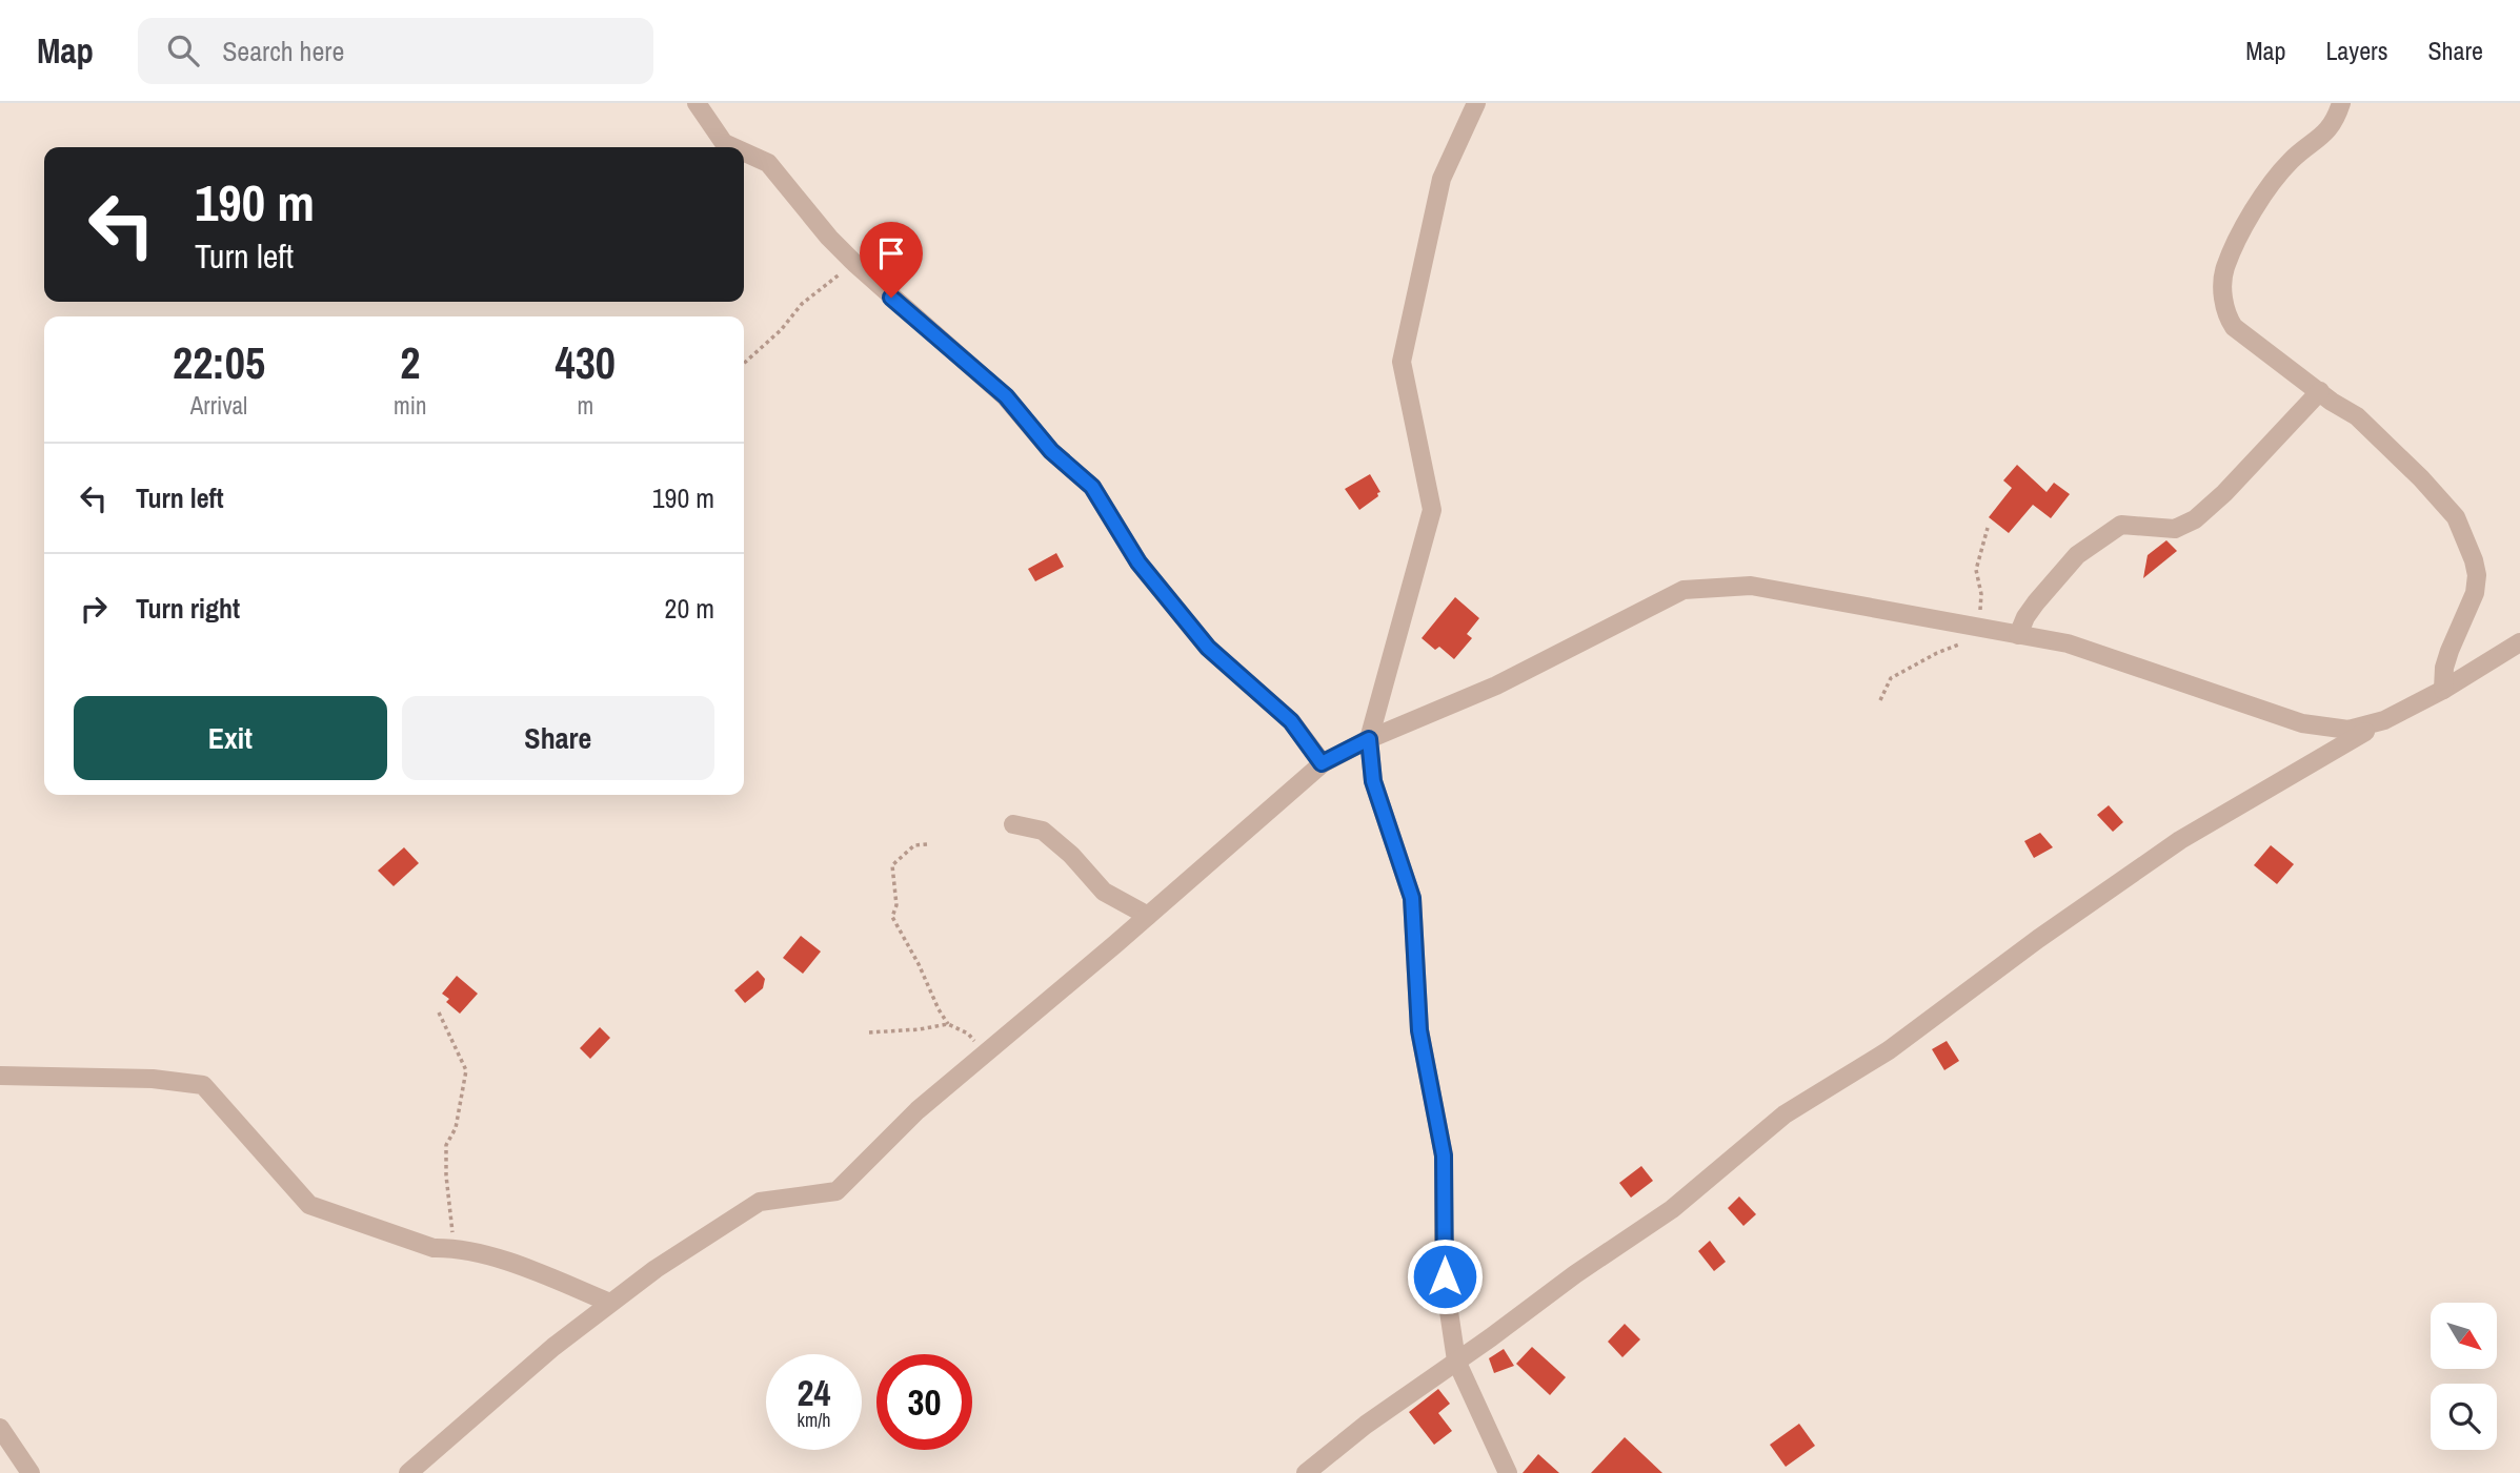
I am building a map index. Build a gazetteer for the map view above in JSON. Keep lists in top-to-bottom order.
{
  "north": "bottom right",
  "page": {
    "header": "Map",
    "search": "Search here",
    "nav": ["Map", "Layers", "Share"],
    "turn": ["190 m", "Turn left"],
    "eta": [
      "22:05",
      "Arrival",
      "2",
      "min",
      "430",
      "m"
    ],
    "list": [
      {
        "name": "Turn left",
        "value": "190 m"
      },
      {
        "name": "Turn right",
        "value": "20 m"
      }
    ],
    "buttons": ["Exit", "Share"],
    "speed": "24 km/h",
    "limit": "30"
  }
}
